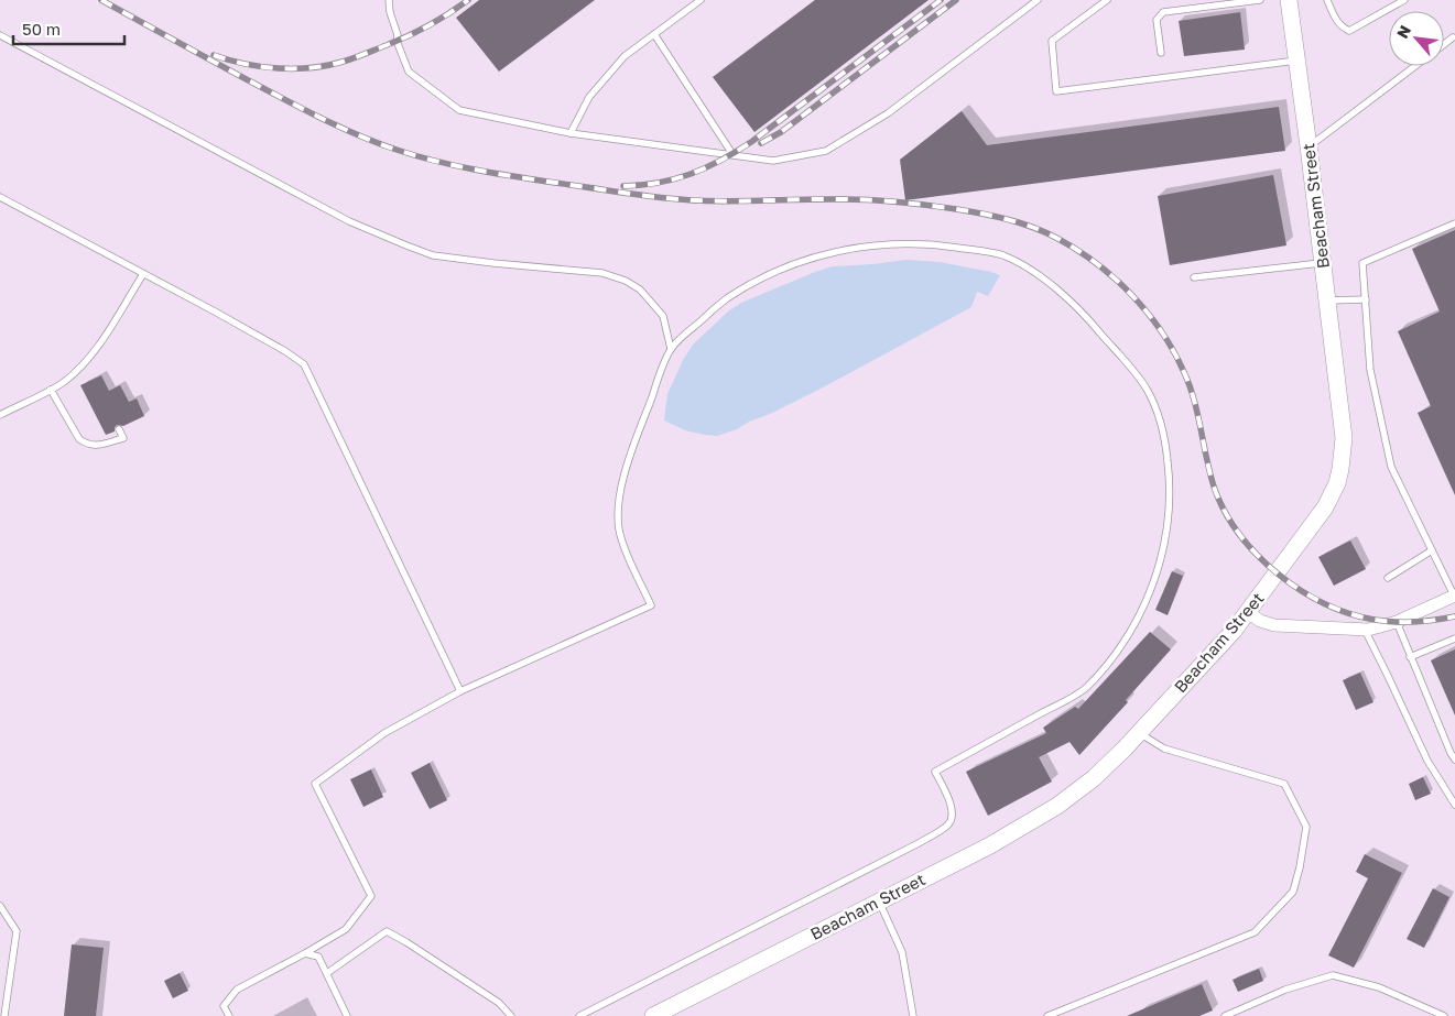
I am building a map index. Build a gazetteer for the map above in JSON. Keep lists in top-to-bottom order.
{
  "streets": {
    "main road": ["Beacham Street"]
  },
  "scale_bar": "50 m",
  "north": "top left"
}
